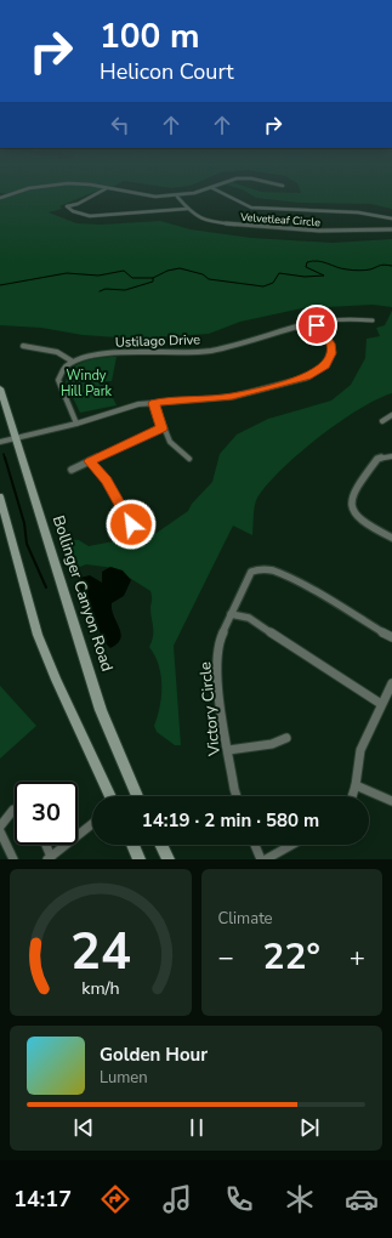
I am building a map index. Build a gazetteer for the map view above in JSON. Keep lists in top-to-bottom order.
{
  "streets": {
    "main road": ["Bollinger Canyon Road"],
    "street": ["Velvetleaf Circle", "Ustilago Drive", "Victory Circle"]
  },
  "parks": ["Windy Hill Park"],
  "page": {
    "turn": ["100 m", "Helicon Court"],
    "limit": "30",
    "trip": "14:19 · 2 min · 580 m",
    "tile": "Climate",
    "heat": ["−", "22°", "+"],
    "song": ["Golden Hour", "Lumen"],
    "tabs": "14:17",
    "gauge": ["24", "km/h"]
  }
}
